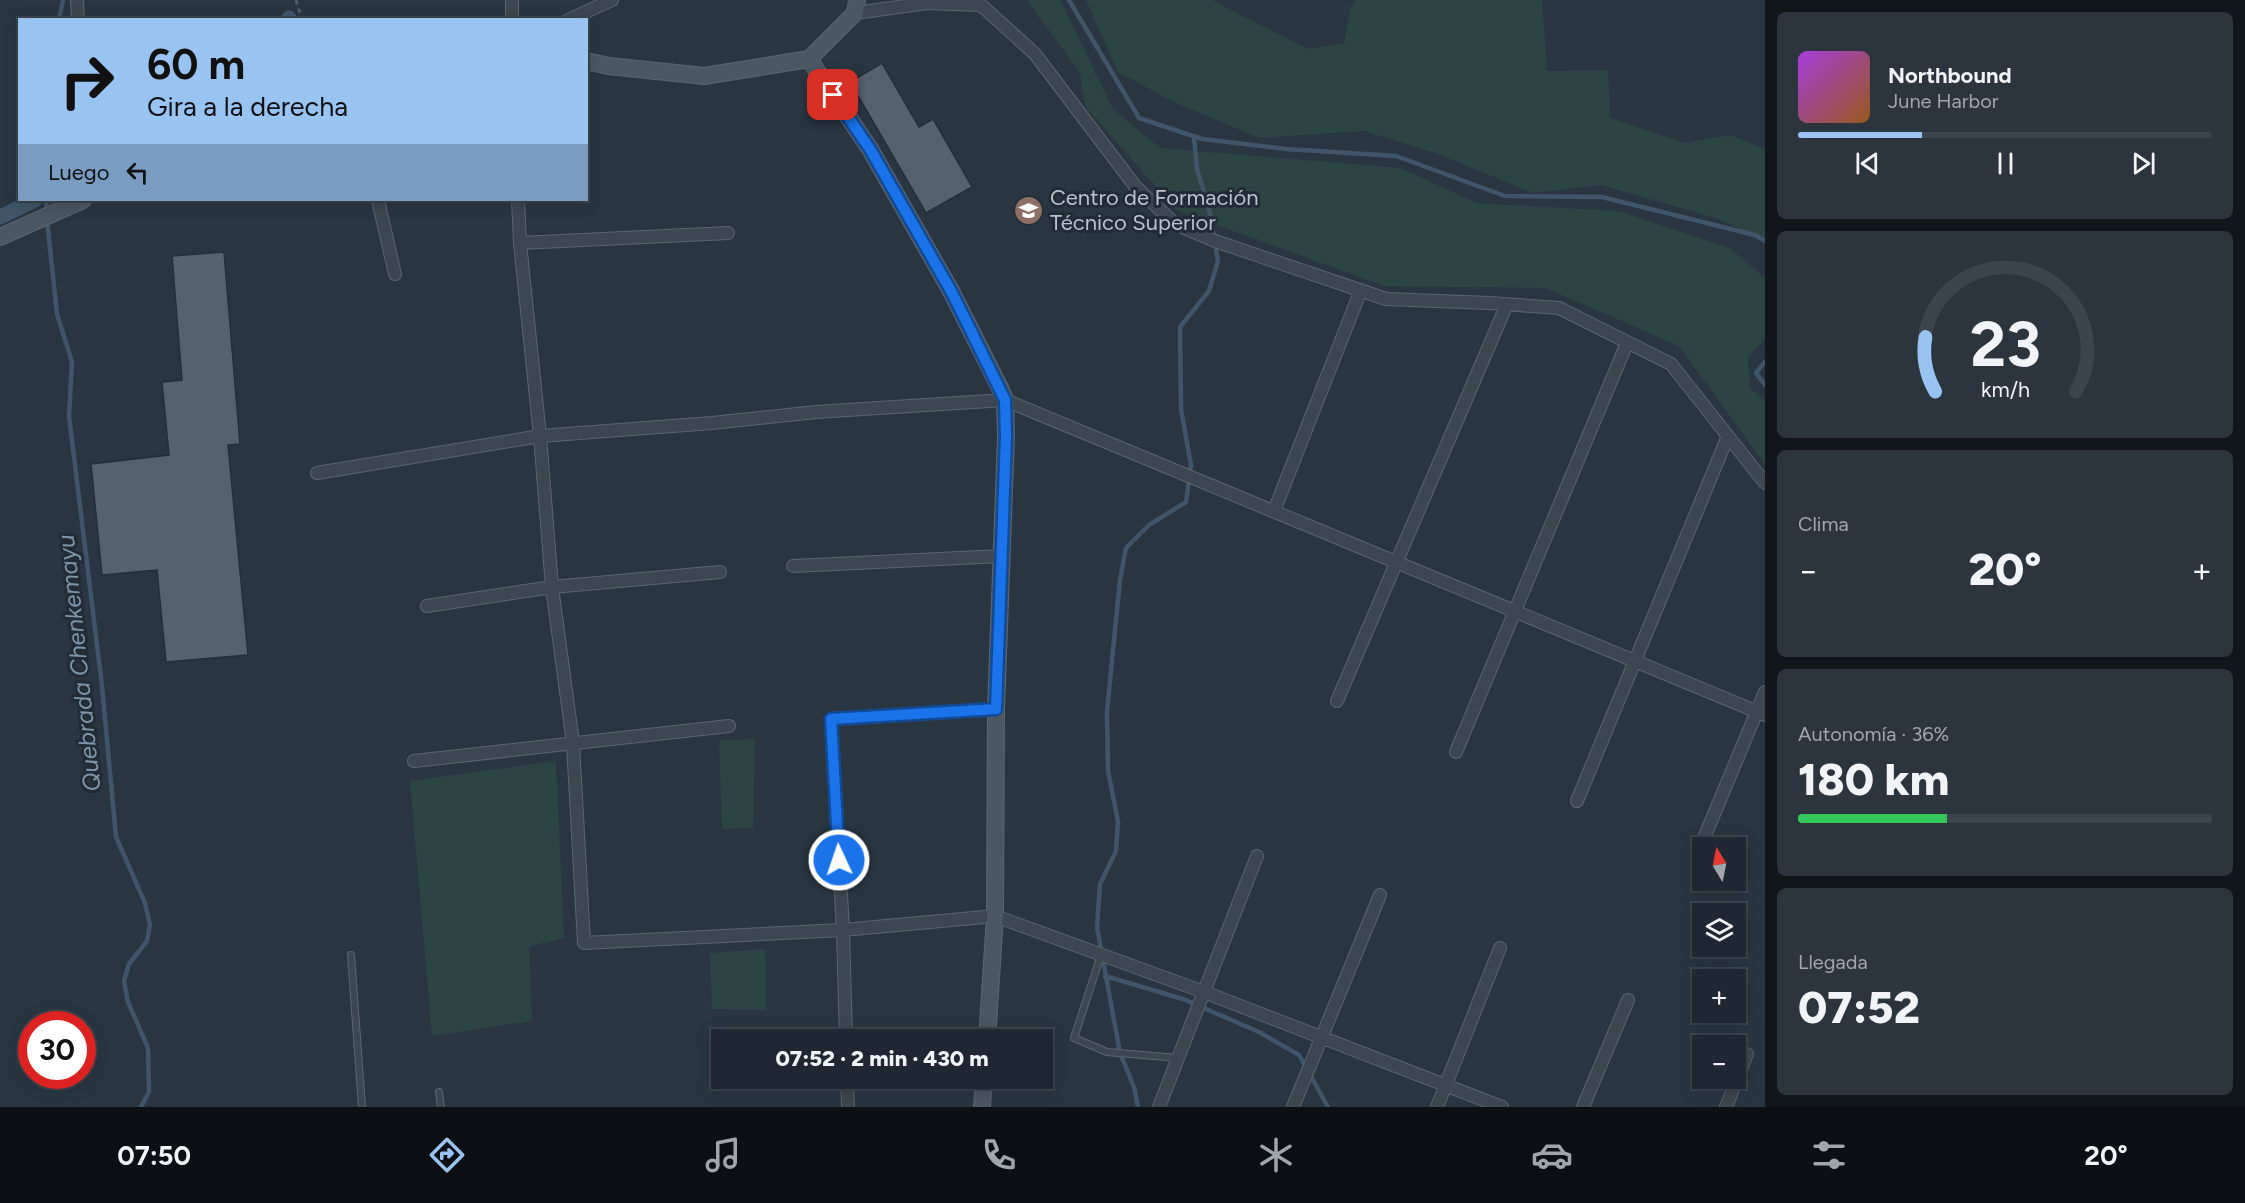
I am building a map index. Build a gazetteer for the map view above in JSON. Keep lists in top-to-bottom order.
{
  "water": ["Quebrada Chenkemayu"],
  "places": {
    "school or university": ["Centro de Formación Técnico Superior"]
  },
  "north": "top",
  "page": {
    "turn": ["60 m", "Gira a la derecha"],
    "song": ["Northbound", "June Harbor"],
    "then": "Luego",
    "tile": [
      "Clima",
      ["Autonomía · 36%", "180 km"],
      ["Llegada", "07:52"]
    ],
    "heat": ["−", "20°", "+"],
    "map_buttons": ["+", "−"],
    "limit": "30",
    "trip": "07:52 · 2 min · 430 m",
    "tabs": ["07:50", "20°"],
    "gauge": ["23", "km/h"]
  }
}
